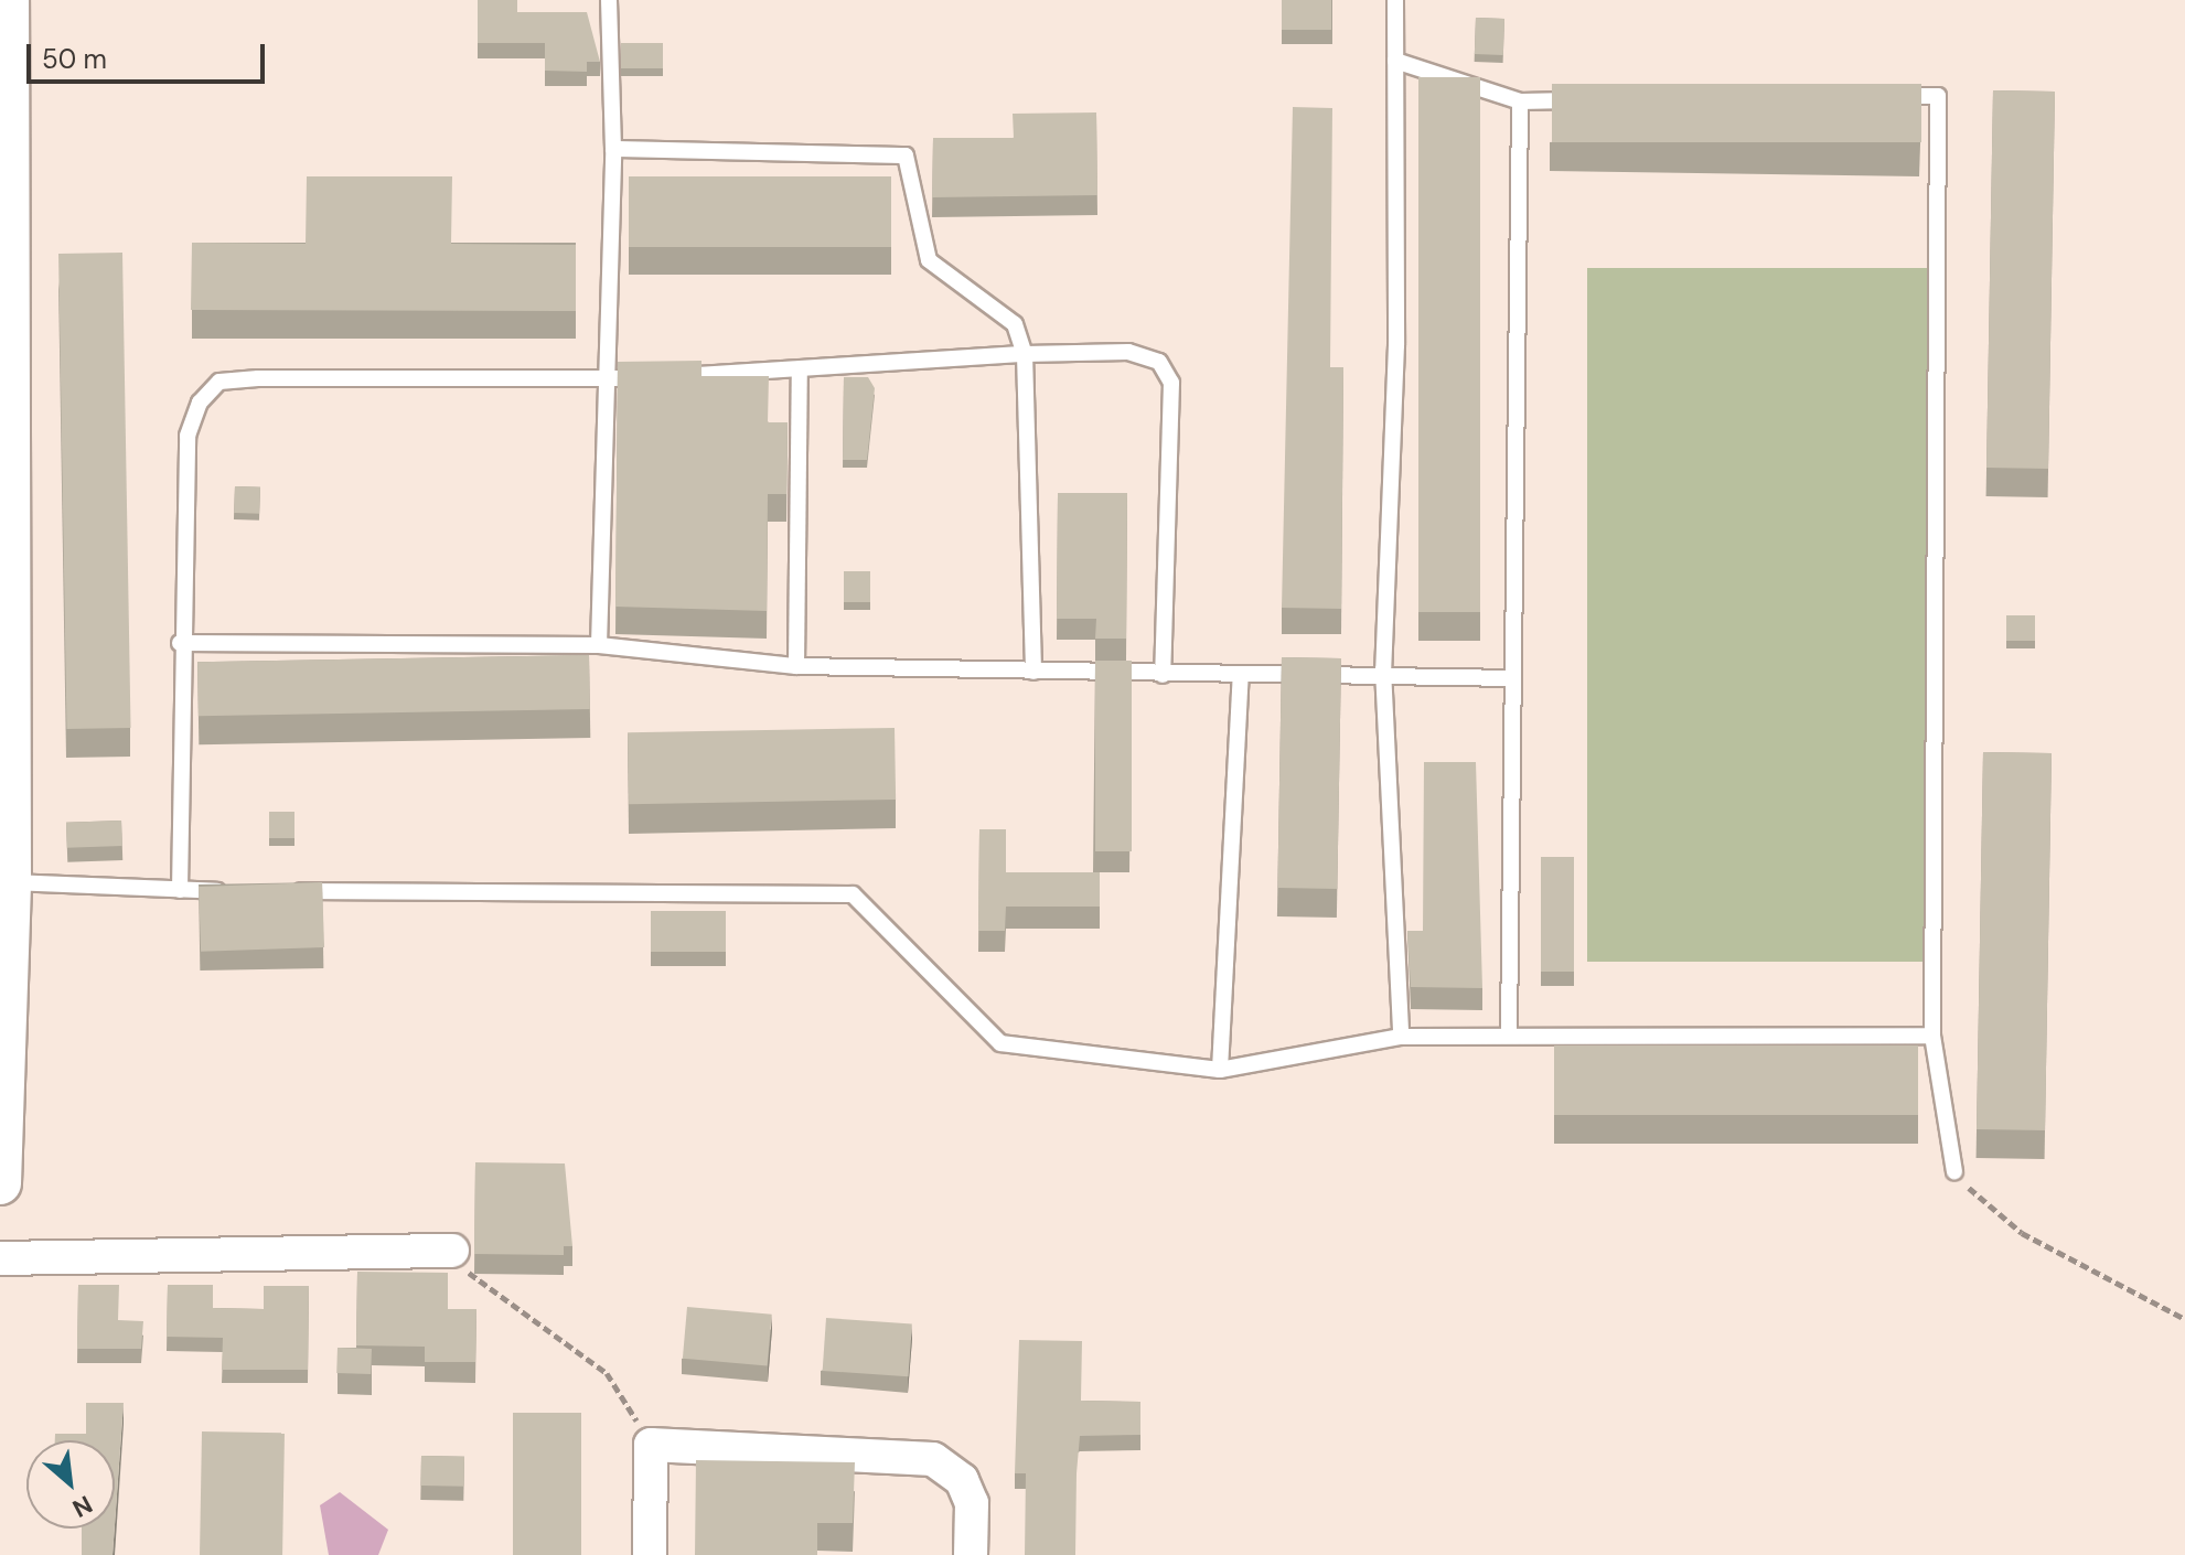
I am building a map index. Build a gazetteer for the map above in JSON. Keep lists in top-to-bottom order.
{
  "scale_bar": "50 m",
  "north": "bottom right"
}
